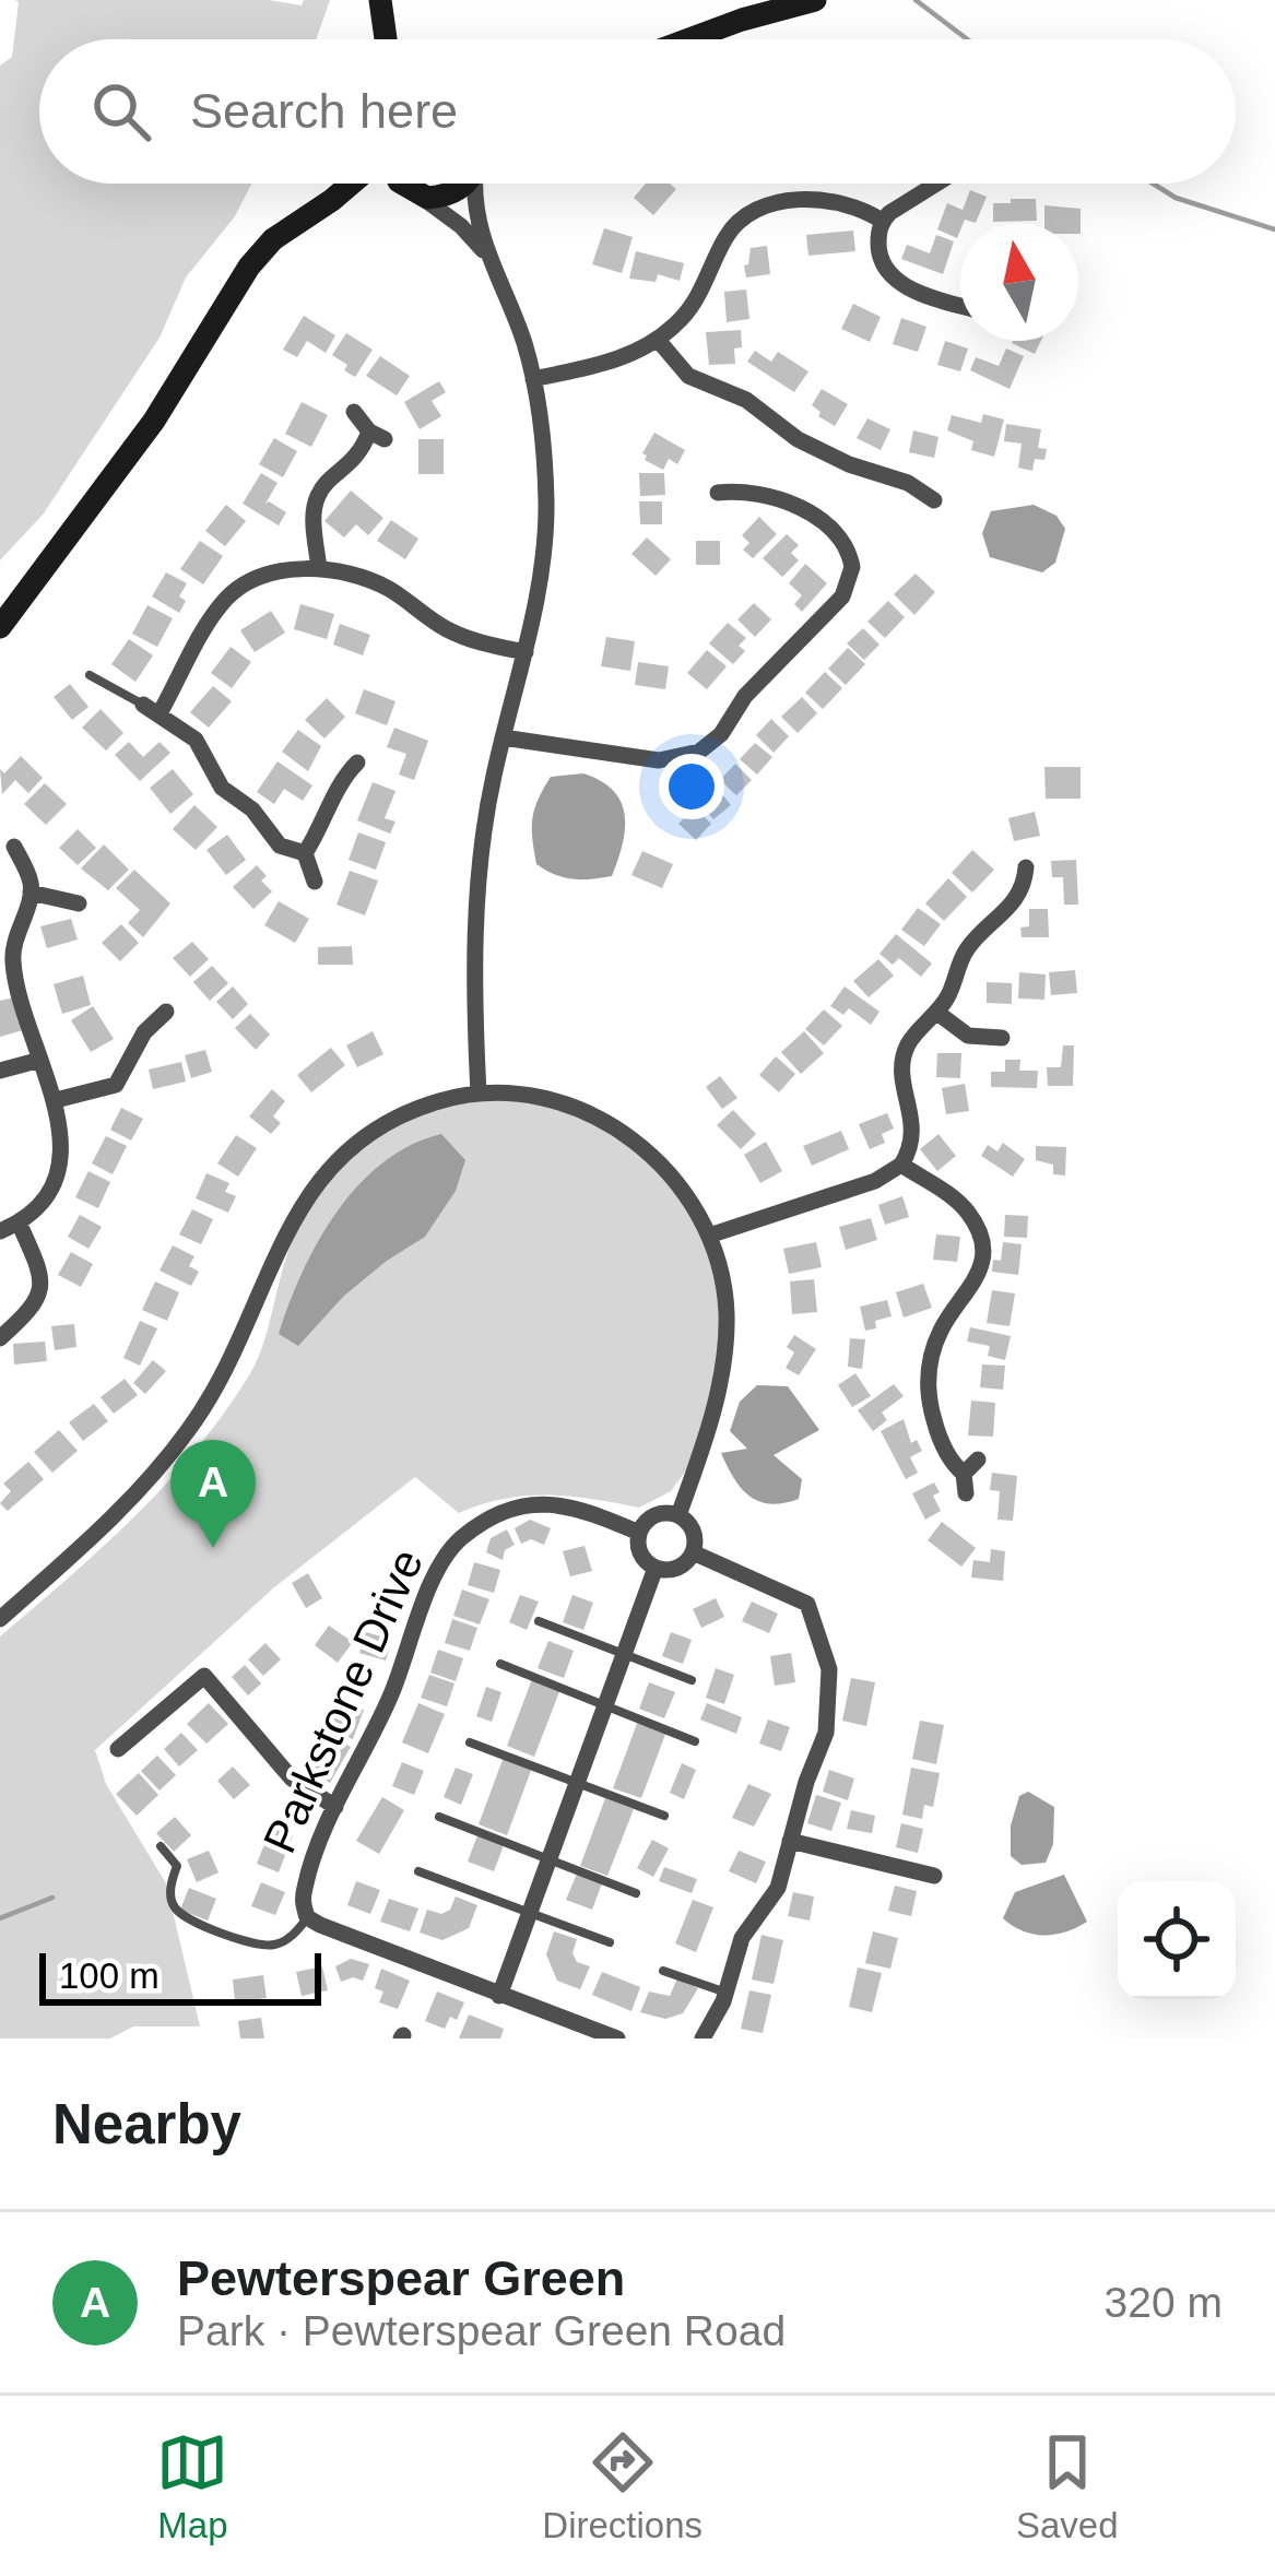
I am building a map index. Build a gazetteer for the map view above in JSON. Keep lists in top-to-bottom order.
{
  "streets": {
    "street": ["Parkstone Drive"]
  },
  "scale_bar": "100 m",
  "north": "top",
  "page": {
    "search": "Search here",
    "pins": "A",
    "scale": "100 m",
    "heading": "Nearby",
    "list": [
      {
        "mark": "A",
        "name": "Pewterspear Green",
        "note": "Park · Pewterspear Green Road",
        "value": "320 m"
      }
    ],
    "nav": ["Map", "Directions", "Saved"]
  }
}
